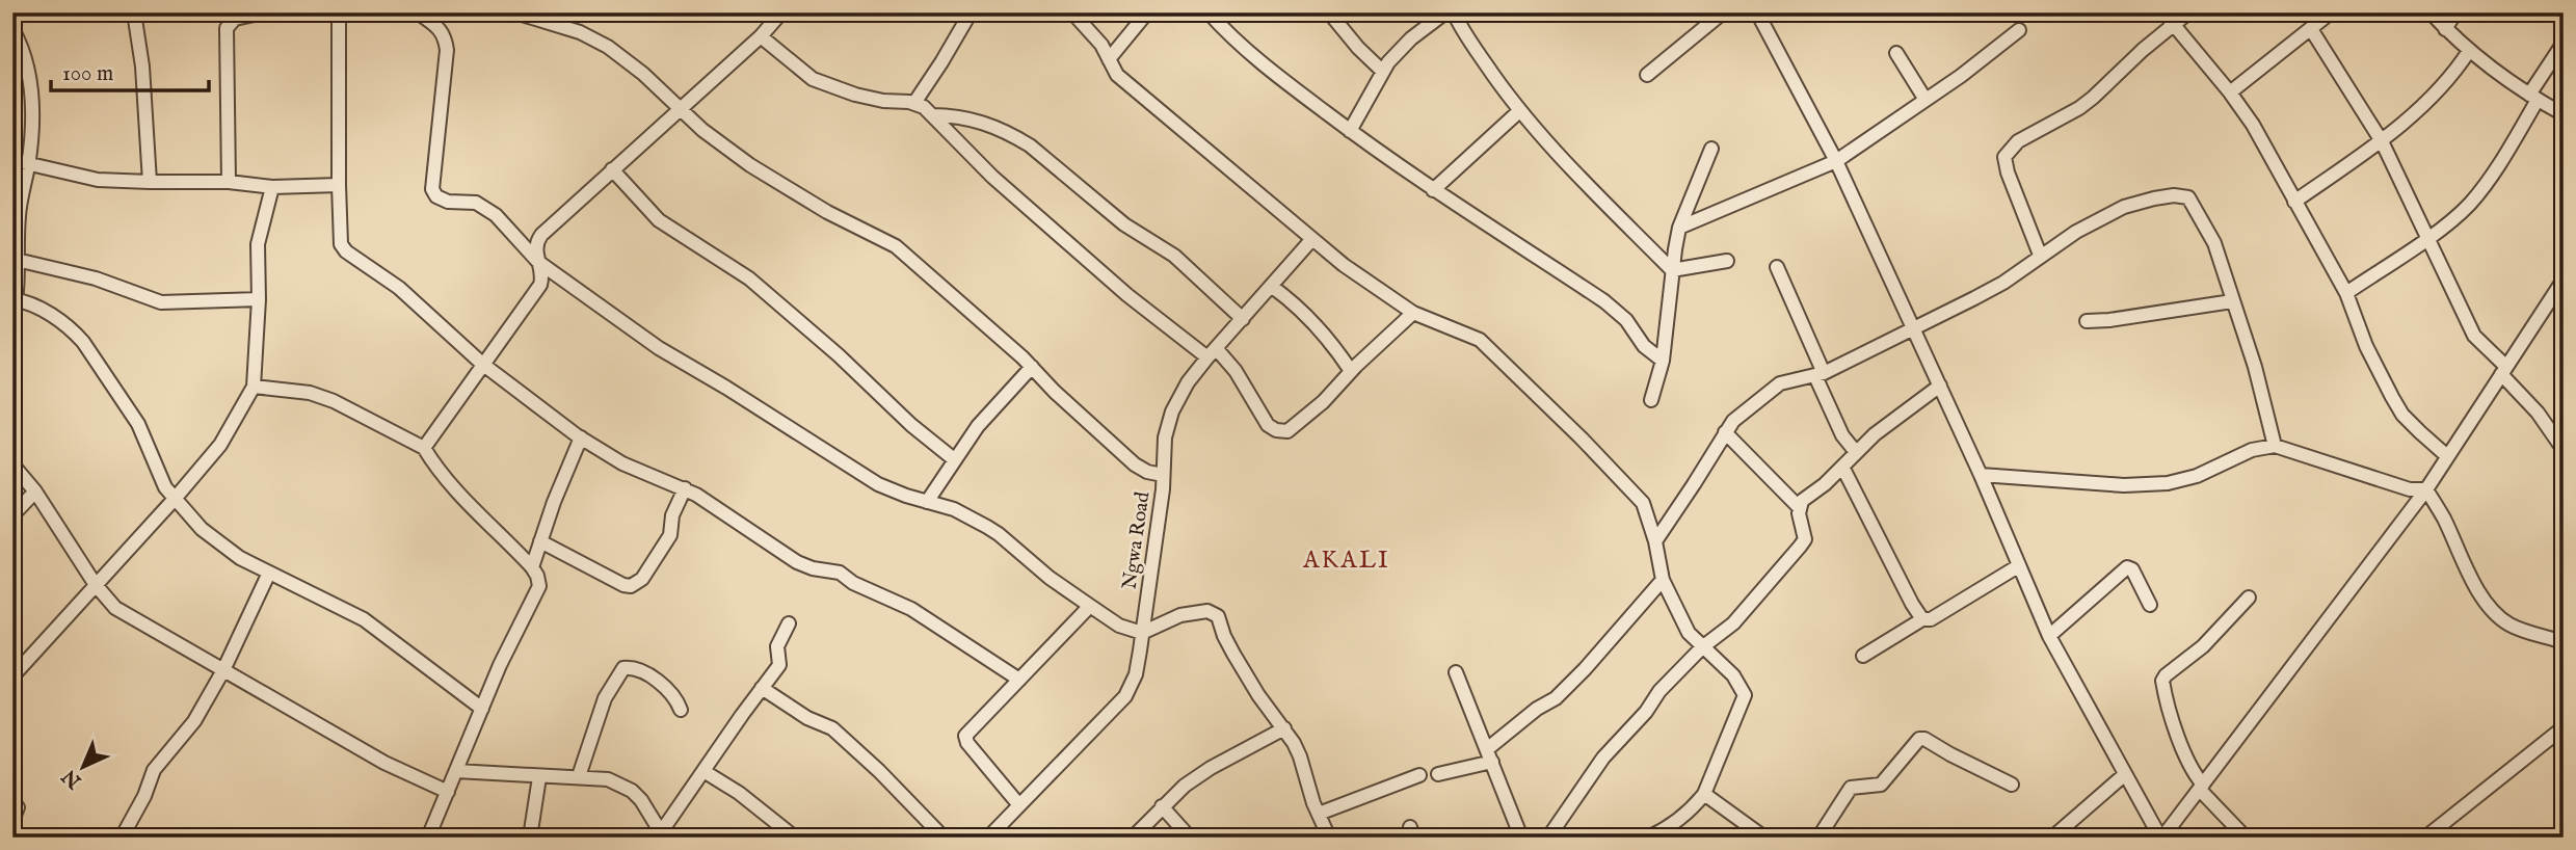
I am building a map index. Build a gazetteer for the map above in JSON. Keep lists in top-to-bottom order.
{
  "streets": {
    "street": ["Ngwa Road"]
  },
  "districts": ["AKALI"],
  "scale_bar": "100 m",
  "north": "bottom left"
}
